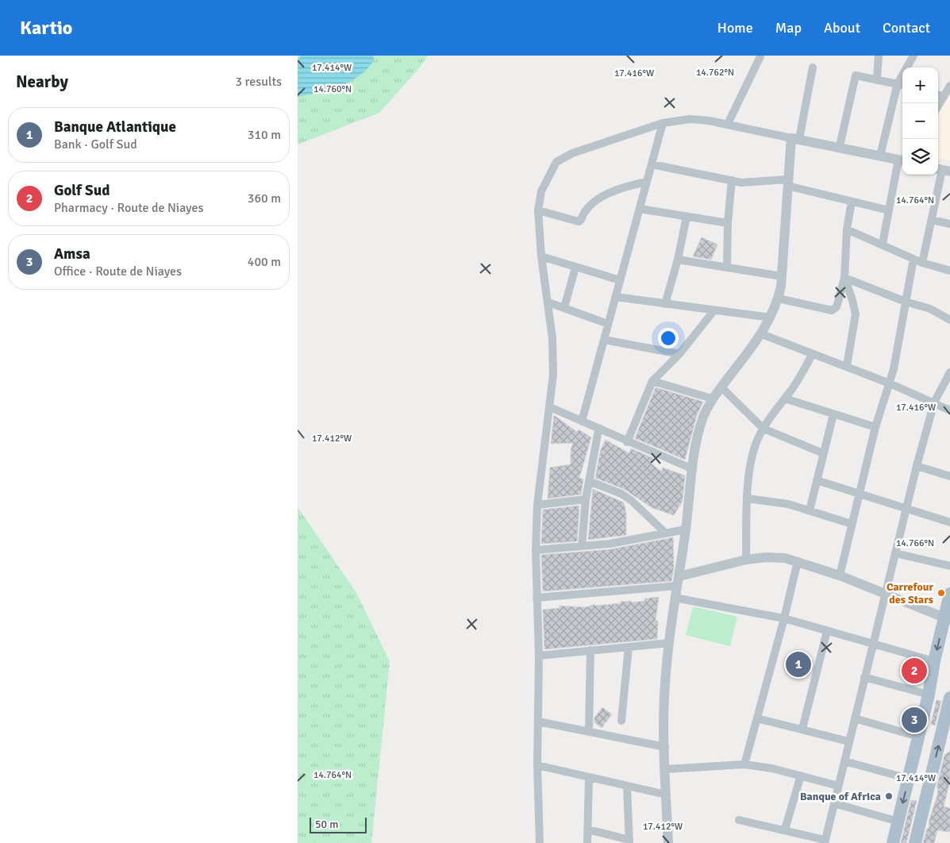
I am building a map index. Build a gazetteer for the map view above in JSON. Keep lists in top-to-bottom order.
{
  "places": ["Carrefour des Stars", "Banque of Africa"],
  "scale_bar": "50 m",
  "page": {
    "header": "Kartio",
    "nav": [
      "Home",
      "Map",
      "About",
      "Contact"
    ],
    "heading": ["Nearby", "3 results"],
    "map_buttons": ["+", "−"],
    "list": [
      {
        "mark": "1",
        "name": "Banque Atlantique",
        "note": "Bank · Golf Sud",
        "value": "310 m"
      },
      {
        "mark": "2",
        "name": "Golf Sud",
        "note": "Pharmacy · Route de Niayes",
        "value": "360 m"
      },
      {
        "mark": "3",
        "name": "Amsa",
        "note": "Office · Route de Niayes",
        "value": "400 m"
      }
    ],
    "pins": ["1", "2", "3"],
    "scale": "50 m"
  },
  "coordinates": [
    "17.414°W",
    "14.762°N",
    "17.416°W",
    "14.760°N",
    "14.764°N",
    "17.412°W",
    "14.766°N"
  ]
}
